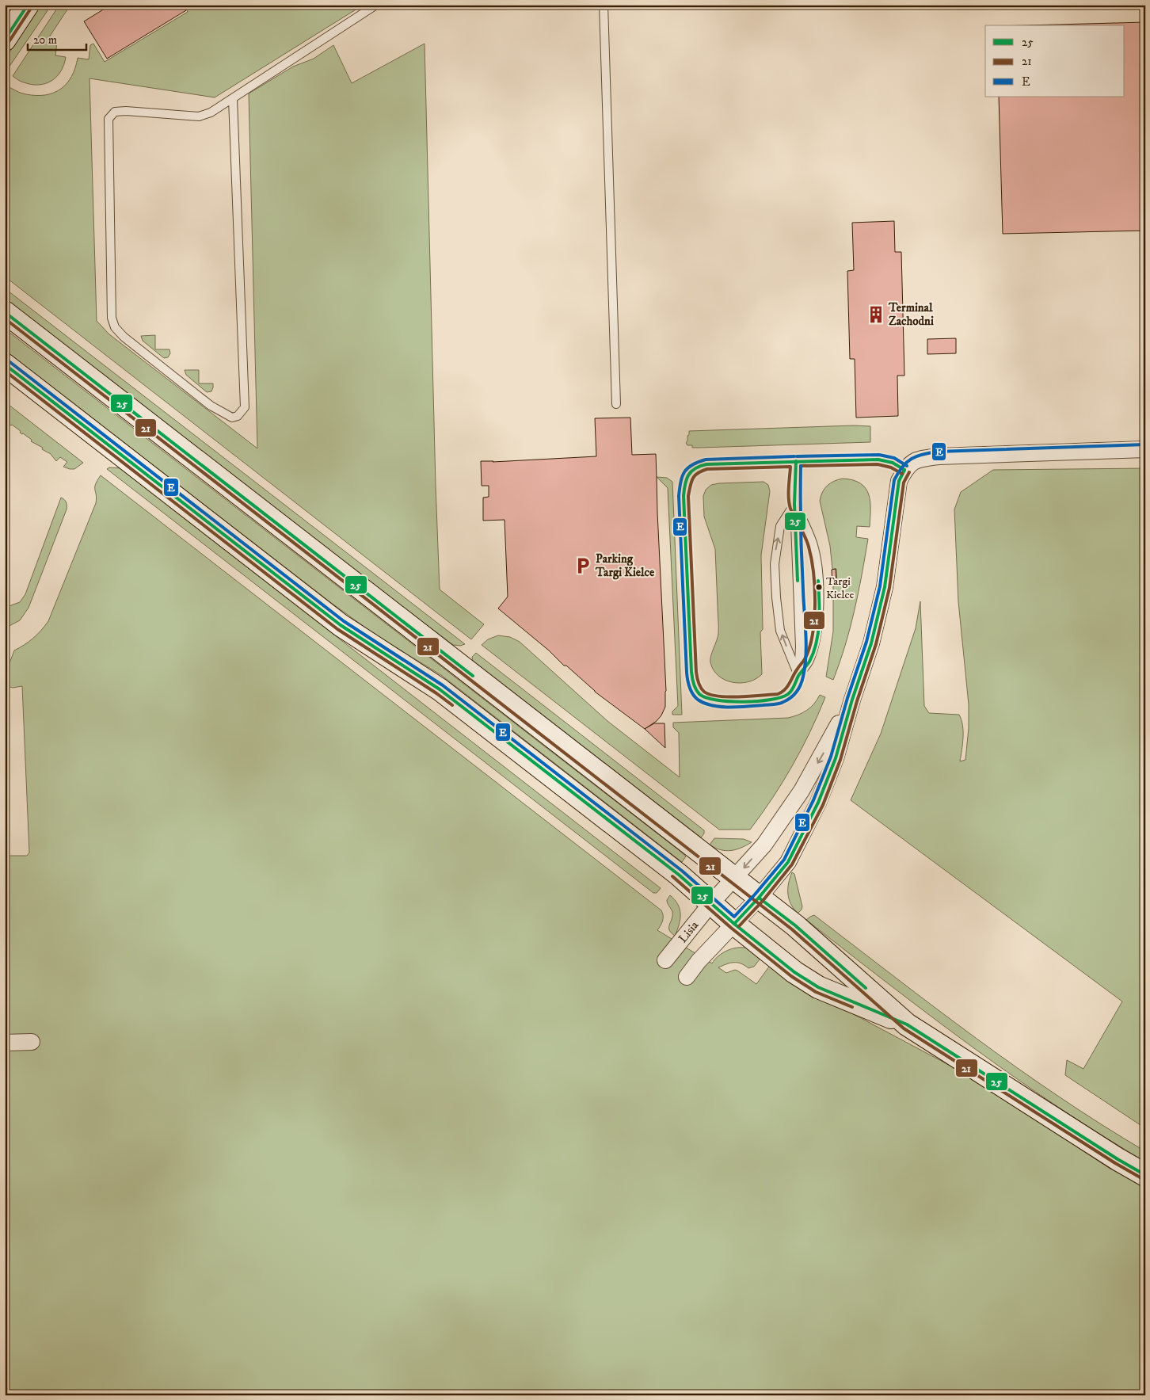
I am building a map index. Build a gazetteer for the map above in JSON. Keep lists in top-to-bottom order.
{
  "streets": {
    "street": ["Lisia"]
  },
  "places": {
    "building": ["Terminal Zachodni"],
    "parking": ["Parking Targi Kielce"],
    "other": ["Targi Kielce"]
  },
  "lines": ["transit line 25", "transit line 21", "transit line E"],
  "legend": ["25", "21", "E"],
  "scale_bar": "20 m"
}
